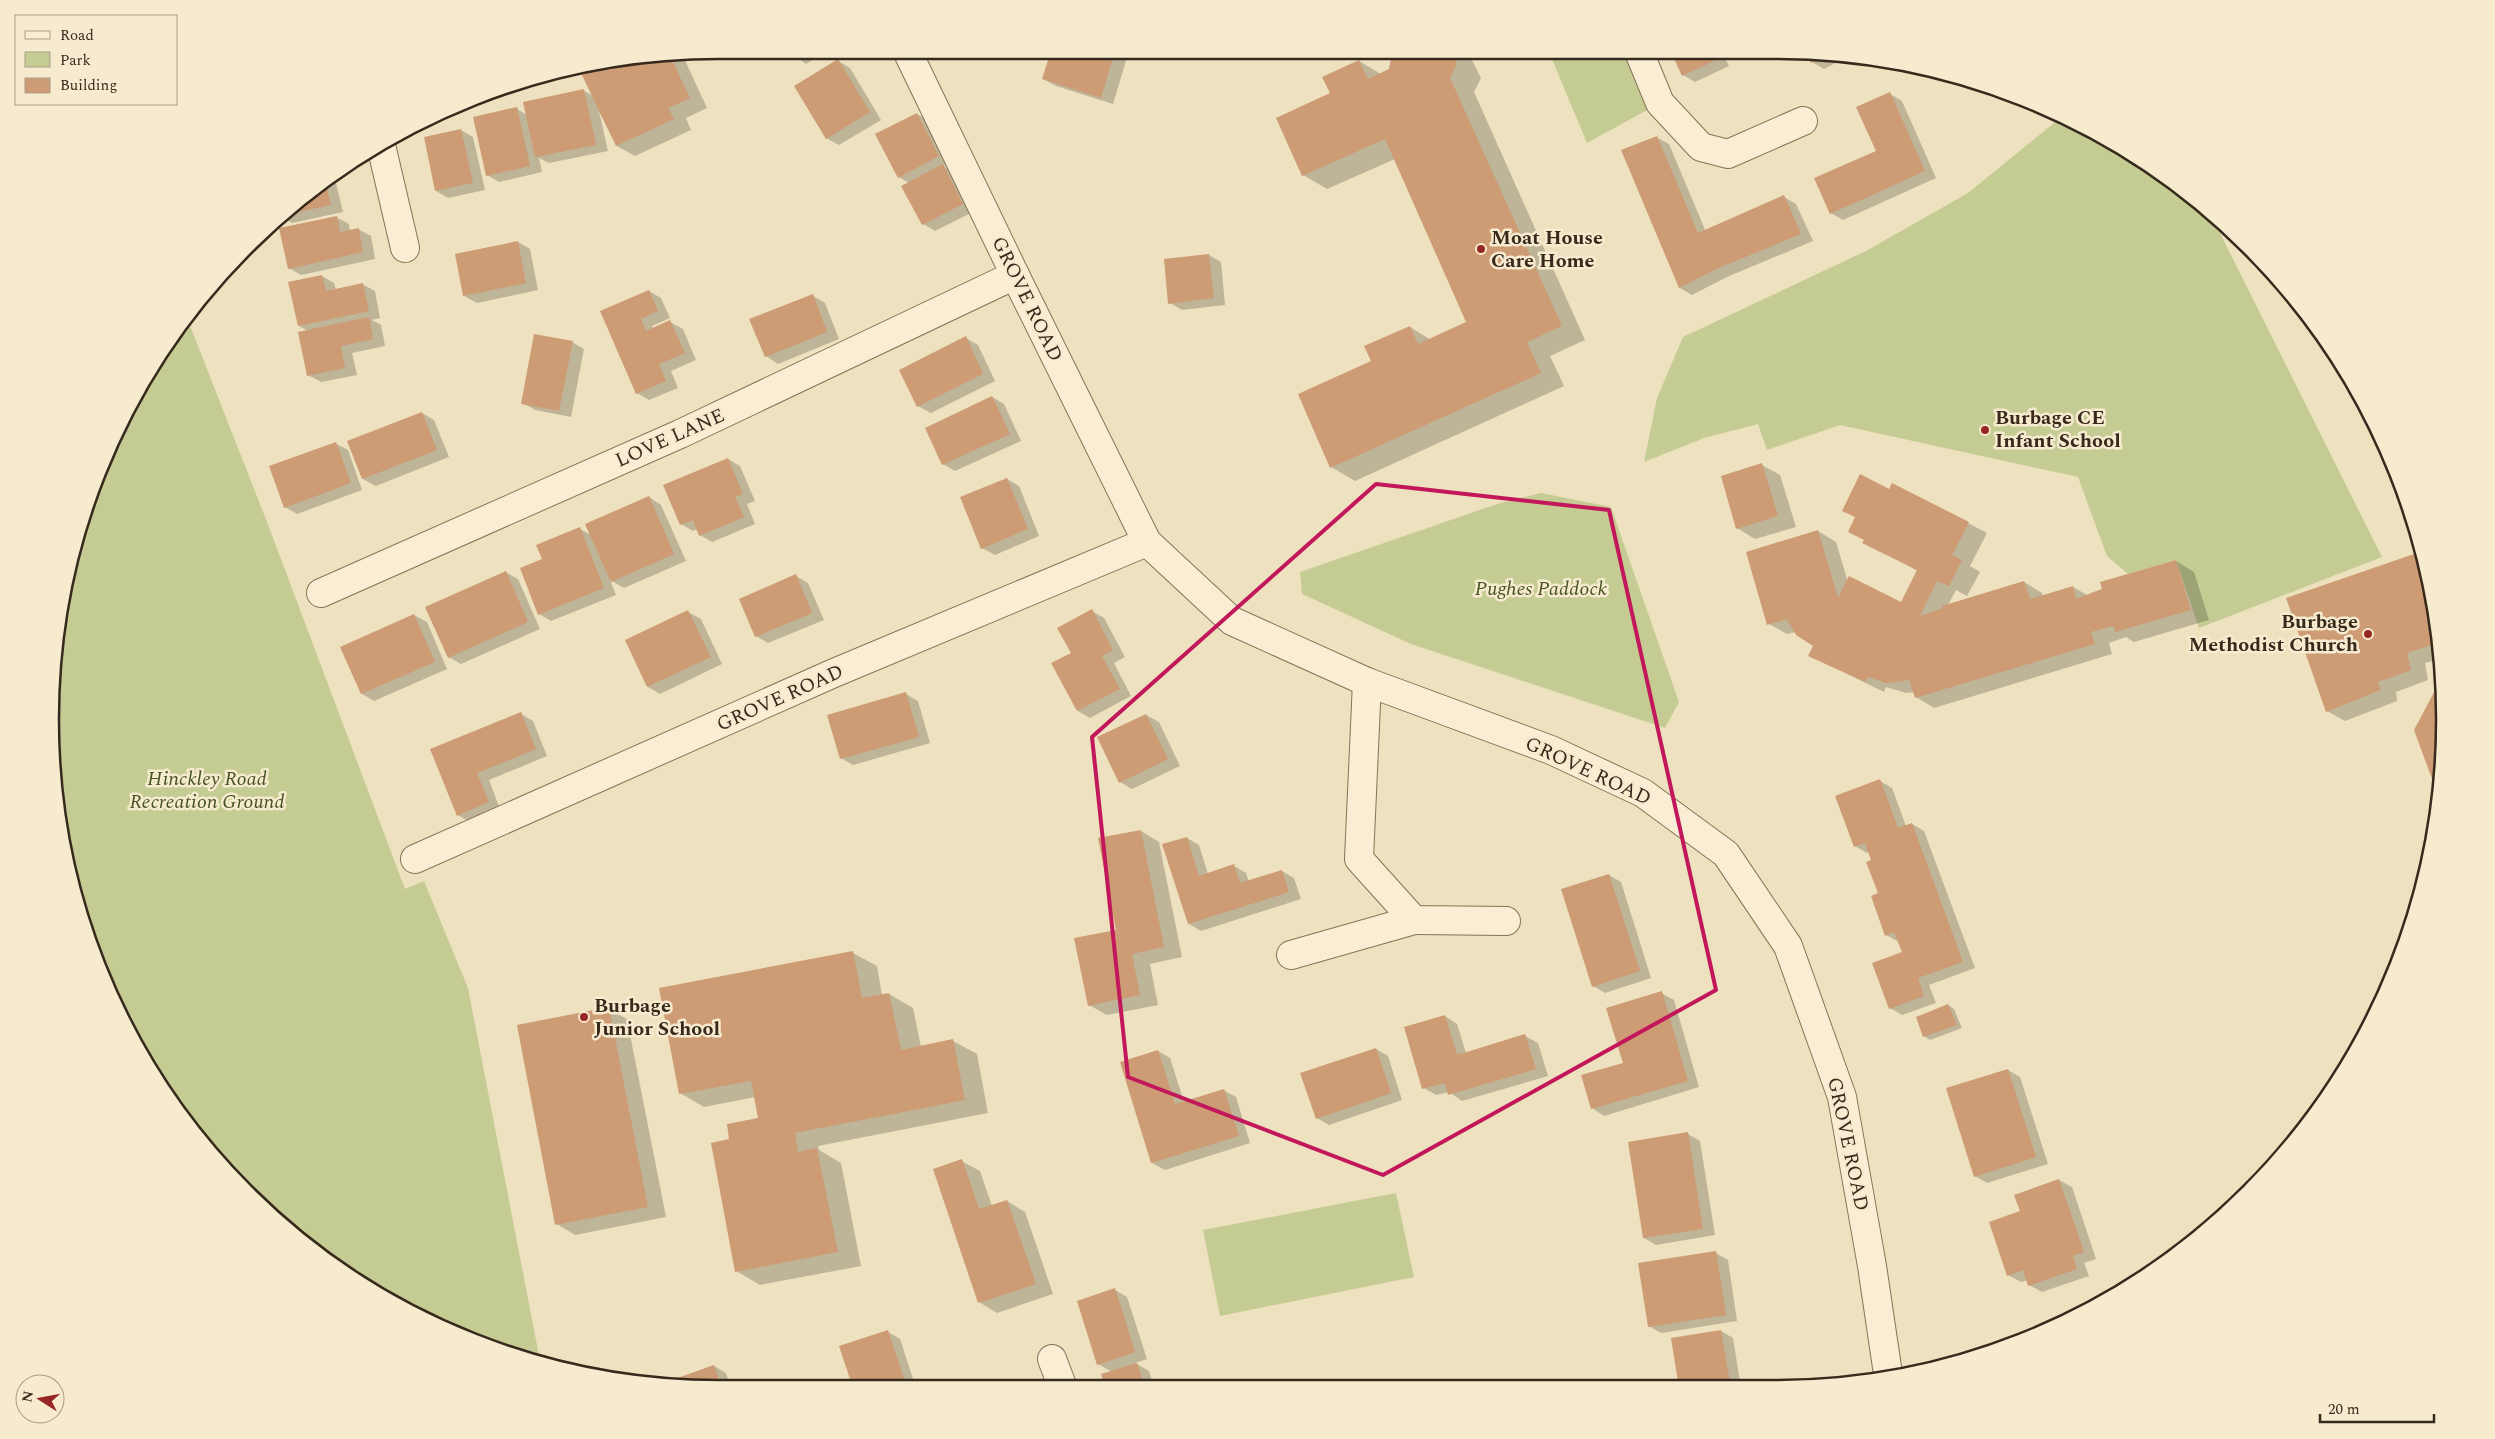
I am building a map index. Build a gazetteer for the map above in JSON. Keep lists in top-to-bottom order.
{
  "streets": {
    "street": ["GROVE ROAD", "LOVE LANE"]
  },
  "crossings": [
    ["GROVE ROAD", "LOVE LANE"]
  ],
  "parks": ["Pughes Paddock", "Hinckley Road Recreation Ground"],
  "places": [
    "Moat House Care Home",
    "Burbage CE Infant School",
    "Burbage Methodist Church",
    "Burbage Junior School"
  ],
  "legend": ["Road", "Park", "Building"],
  "scale_bar": "20 m",
  "north": "left"
}
